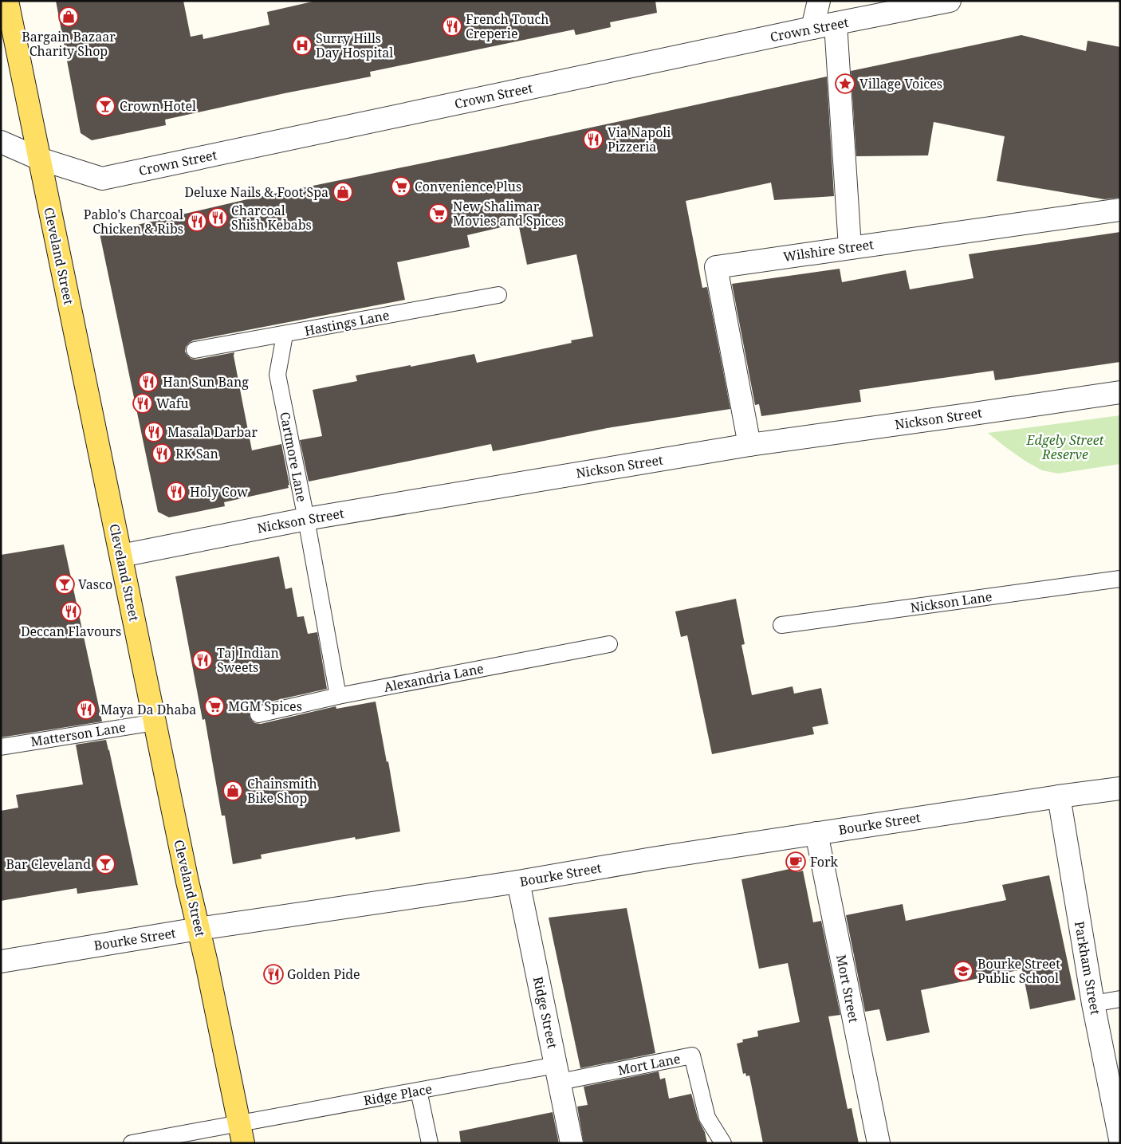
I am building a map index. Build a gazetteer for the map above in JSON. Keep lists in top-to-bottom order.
{
  "streets": {
    "main road": ["Cleveland Street"],
    "street": [
      "Crown Street",
      "Wilshire Street",
      "Nickson Street",
      "Bourke Street",
      "Parkham Street",
      "Mort Street",
      "Ridge Street"
    ],
    "lane": [
      "Hastings Lane",
      "Cartmore Lane",
      "Nickson Lane",
      "Alexandria Lane",
      "Matterson Lane",
      "Mort Lane",
      "Ridge Place"
    ]
  },
  "crossings": [
    ["Crown Street", "Cleveland Street"],
    ["Wilshire Street", "Nickson Street"],
    ["Cleveland Street", "Nickson Street"],
    ["Cleveland Street", "Matterson Lane"],
    ["Cleveland Street", "Bourke Street"],
    ["Cleveland Street", "Ridge Place"],
    ["Hastings Lane", "Cartmore Lane"],
    ["Nickson Street", "Cartmore Lane"],
    ["Cartmore Lane", "Alexandria Lane"],
    ["Bourke Street", "Parkham Street"],
    ["Bourke Street", "Mort Street"],
    ["Bourke Street", "Ridge Street"],
    ["Ridge Street", "Mort Lane"],
    ["Ridge Street", "Ridge Place"],
    ["Mort Lane", "Ridge Place"]
  ],
  "parks": ["Edgely Street Reserve"],
  "places": {
    "shop": ["Bargain Bazaar Charity Shop", "Deluxe Nails & Foot Spa", "Chainsmith Bike Shop"],
    "restaurant": [
      "French Touch Creperie",
      "Via Napoli Pizzeria",
      "Charcoal Shish Kebabs",
      "Pablo's Charcoal Chicken & Ribs",
      "Han Sun Bang",
      "Wafu",
      "Masala Darbar",
      "RK San",
      "Holy Cow",
      "Deccan Flavours",
      "Taj Indian Sweets",
      "Maya Da Dhaba",
      "Golden Pide"
    ],
    "hospital": ["Surry Hills Day Hospital"],
    "place": ["Village Voices"],
    "bar": ["Crown Hotel", "Vasco", "Bar Cleveland"],
    "supermarket": ["Convenience Plus", "New Shalimar Movies and Spices", "MGM Spices"],
    "cafe": ["Fork"],
    "school or university": ["Bourke Street Public School"]
  }
}
